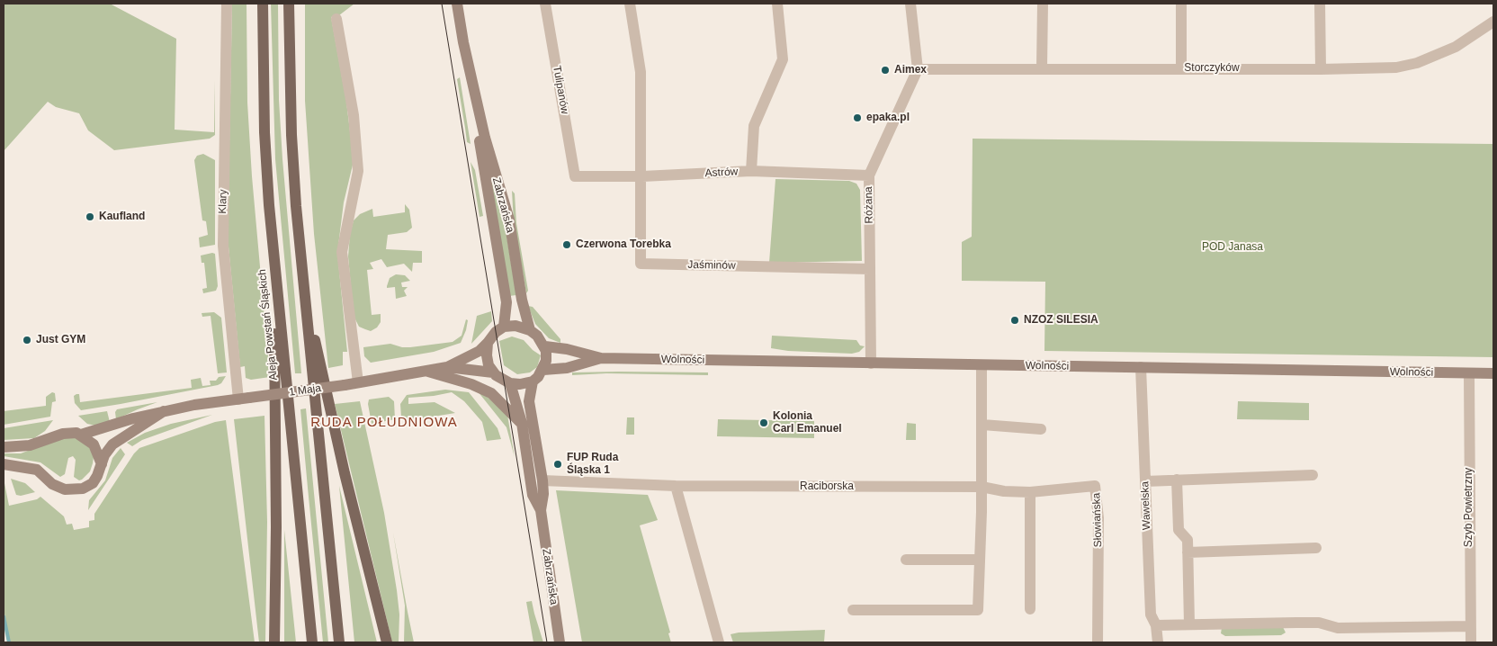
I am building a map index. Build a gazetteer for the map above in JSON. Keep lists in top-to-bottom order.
{
  "streets": {
    "main road": ["Aleja Powstań Śląskich"],
    "street": [
      "Storczyków",
      "Tulipanów",
      "Astrów",
      "Klary",
      "Zabrzańska",
      "Różana",
      "Jaśminów",
      "Wolności",
      "1 Maja",
      "Raciborska",
      "Wawelska",
      "Szyb Powietrzny",
      "Słowiańska"
    ]
  },
  "crossings": [
    ["Storczyków", "Różana"],
    ["Tulipanów", "Astrów"],
    ["Astrów", "Różana"],
    ["Astrów", "Jaśminów"],
    ["Klary", "1 Maja"],
    ["Zabrzańska", "Wolności"],
    ["Zabrzańska", "1 Maja"],
    ["Zabrzańska", "Raciborska"],
    ["Różana", "Jaśminów"],
    ["Różana", "Wolności"],
    ["Wolności", "1 Maja"],
    ["Wolności", "Wawelska"],
    ["Wolności", "Szyb Powietrzny"],
    ["Raciborska", "Słowiańska"]
  ],
  "districts": ["RUDA POŁUDNIOWA"],
  "parks": ["POD Janasa"],
  "places": [
    "Aimex",
    "epaka.pl",
    "Kaufland",
    "Czerwona Torebka",
    "NZOZ SILESIA",
    "Just GYM",
    "Kolonia Carl Emanuel",
    "FUP Ruda Śląska 1"
  ]
}
